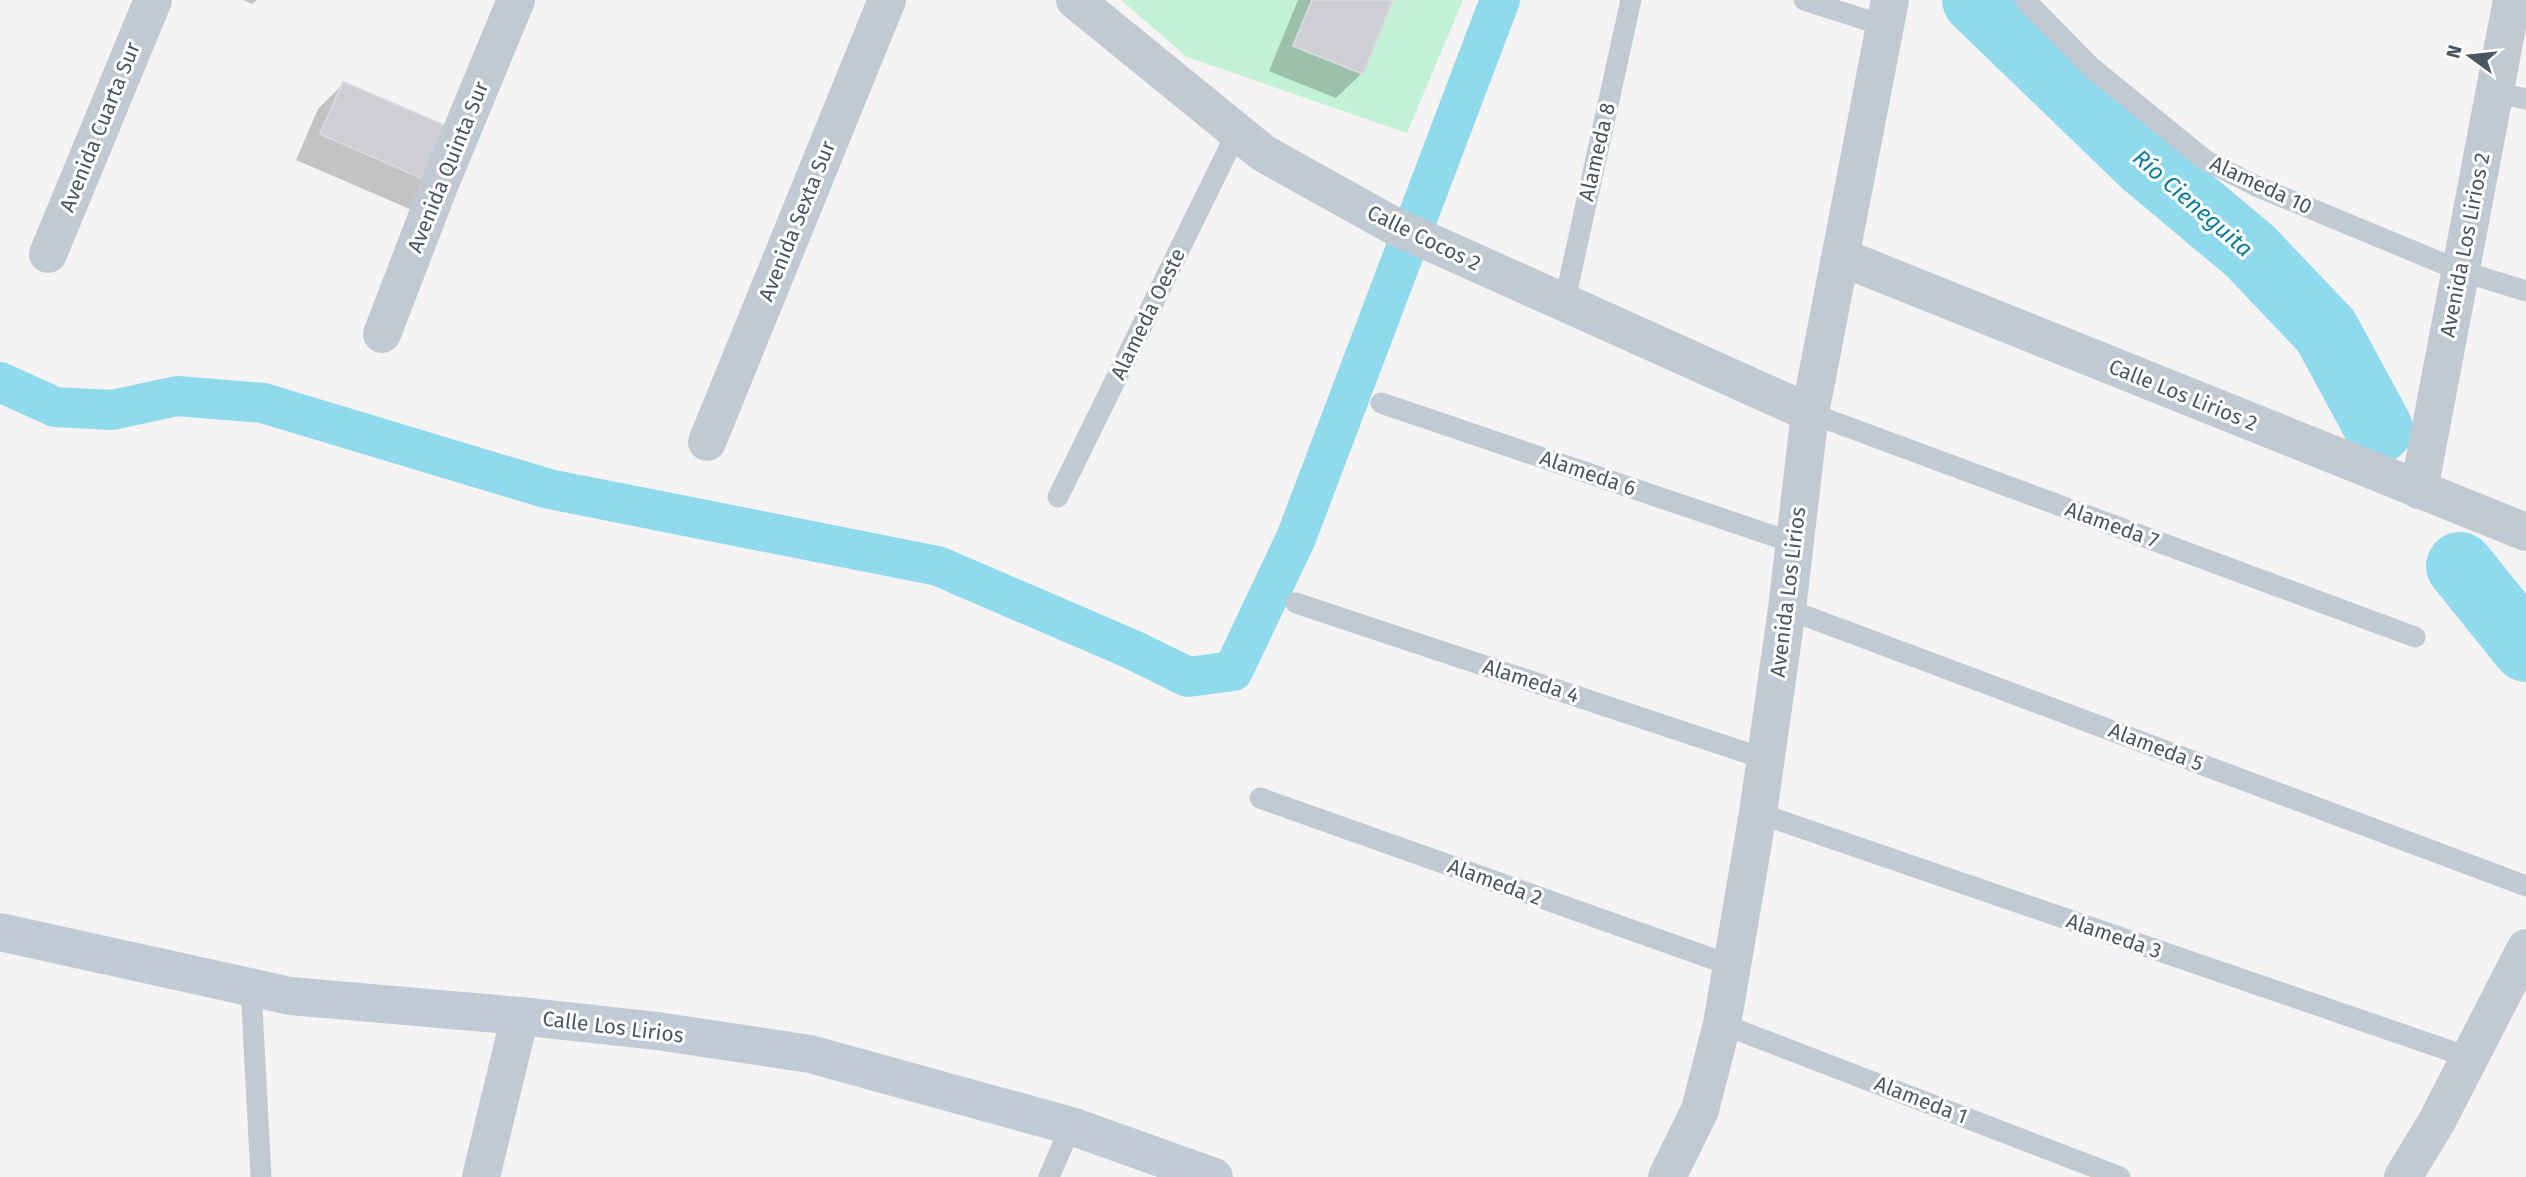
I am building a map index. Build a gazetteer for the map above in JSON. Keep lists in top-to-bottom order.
{
  "streets": {
    "street": [
      "Avenida Cuarta Sur",
      "Avenida Quinta Sur",
      "Avenida Sexta Sur",
      "Calle Cocos 2",
      "Avenida Los Lirios 2",
      "Calle Los Lirios 2",
      "Avenida Los Lirios",
      "Calle Los Lirios"
    ],
    "lane": [
      "Alameda 8",
      "Alameda 10",
      "Alameda Oeste",
      "Alameda 6",
      "Alameda 7",
      "Alameda 4",
      "Alameda 5",
      "Alameda 2",
      "Alameda 3",
      "Alameda 1"
    ]
  },
  "crossings": [
    ["Alameda 8", "Calle Cocos 2"],
    ["Alameda 10", "Avenida Los Lirios 2"],
    ["Calle Cocos 2", "Alameda Oeste"],
    ["Calle Cocos 2", "Alameda 7"],
    ["Calle Cocos 2", "Avenida Los Lirios"],
    ["Avenida Los Lirios 2", "Calle Los Lirios 2"],
    ["Calle Los Lirios 2", "Avenida Los Lirios"],
    ["Alameda 6", "Avenida Los Lirios"],
    ["Alameda 7", "Avenida Los Lirios"],
    ["Avenida Los Lirios", "Alameda 4"],
    ["Avenida Los Lirios", "Alameda 5"],
    ["Avenida Los Lirios", "Alameda 2"],
    ["Avenida Los Lirios", "Alameda 3"],
    ["Avenida Los Lirios", "Alameda 1"]
  ],
  "water": ["Río Cieneguita"],
  "north": "left"
}
